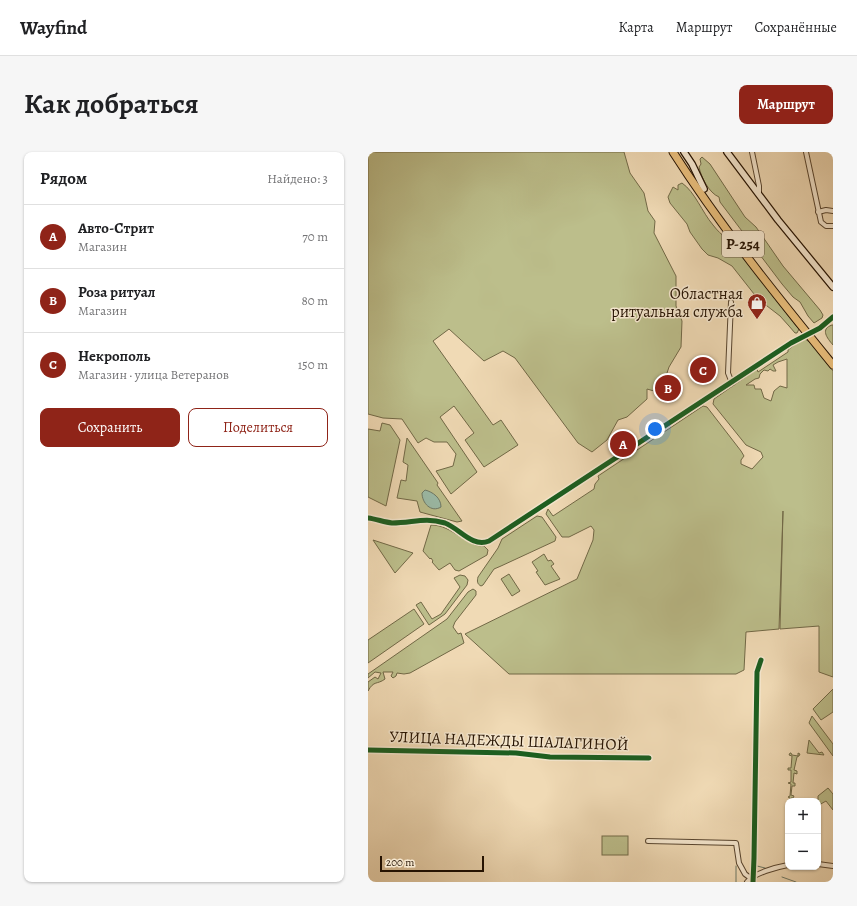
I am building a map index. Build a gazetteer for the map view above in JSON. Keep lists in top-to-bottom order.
{
  "streets": {
    "highway": ["Р-254"],
    "street": ["УЛИЦА НАДЕЖДЫ ШАЛАГИНОЙ"]
  },
  "places": {
    "shop": ["Областная ритуальная служба"]
  },
  "scale_bar": "200 m",
  "page": {
    "header": "Wayfind",
    "nav": ["Карта", "Маршрут", "Сохранённые"],
    "title": "Как добраться",
    "buttons": [
      "Маршрут",
      ["Сохранить", "Поделиться"]
    ],
    "heading": ["Рядом", "Найдено: 3"],
    "list": [
      {
        "mark": "A",
        "name": "Авто-Стрит",
        "note": "Магазин",
        "value": "70 m"
      },
      {
        "mark": "B",
        "name": "Роза ритуал",
        "note": "Магазин",
        "value": "80 m"
      },
      {
        "mark": "C",
        "name": "Некрополь",
        "note": "Магазин · улица Ветеранов",
        "value": "150 m"
      }
    ],
    "pins": ["C", "B", "A"],
    "map_buttons": ["+", "−"],
    "scale": "200 m"
  }
}
